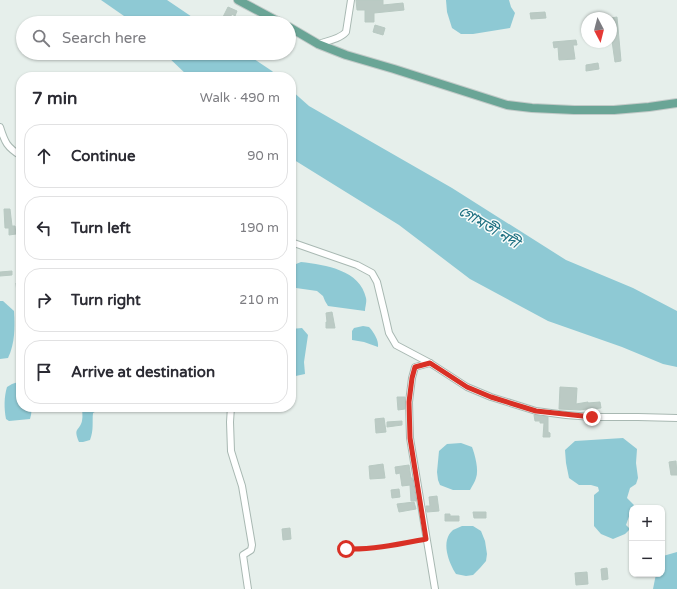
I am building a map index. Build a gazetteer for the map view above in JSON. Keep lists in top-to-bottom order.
{
  "water": ["গোমতী নদী"],
  "north": "bottom",
  "page": {
    "search": "Search here",
    "heading": ["7 min", "Walk · 490 m"],
    "list": [
      ["Continue", "90 m"],
      ["Turn left", "190 m"],
      ["Turn right", "210 m"],
      "Arrive at destination"
    ],
    "map_buttons": ["+", "−"]
  }
}
